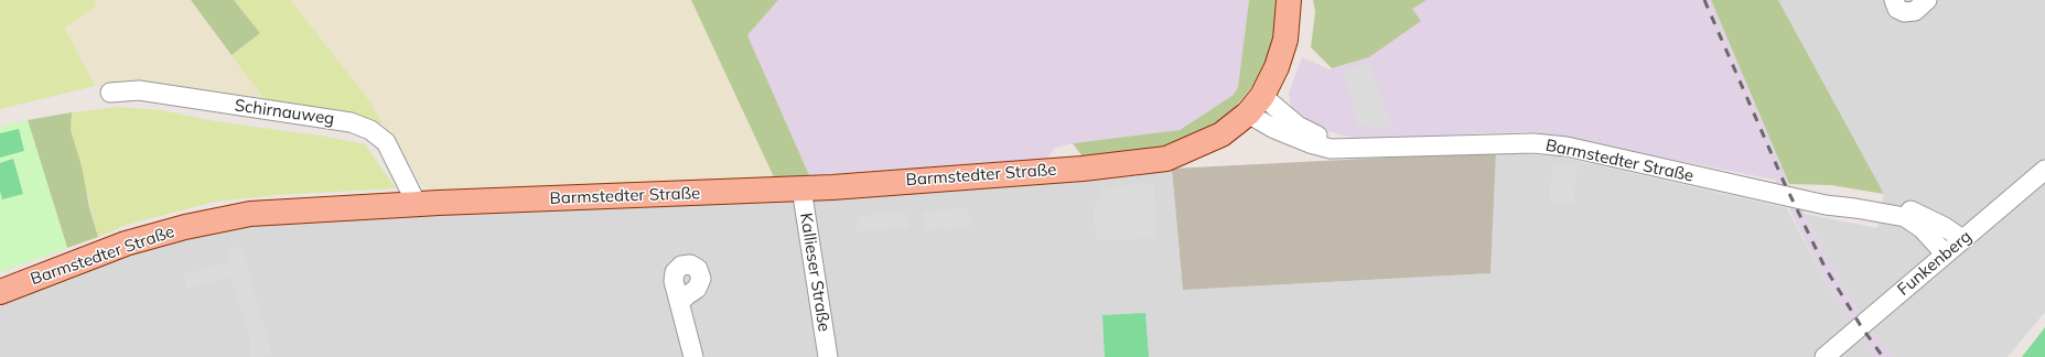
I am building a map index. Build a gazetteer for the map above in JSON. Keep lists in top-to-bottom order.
{
  "streets": {
    "main road": ["Barmstedter Straße"],
    "street": ["Schirnauweg", "Funkenberg", "Kallieser Straße"]
  },
  "crossings": [
    ["Schirnauweg", "Barmstedter Straße"],
    ["Barmstedter Straße", "Funkenberg"],
    ["Barmstedter Straße", "Kallieser Straße"]
  ]
}
